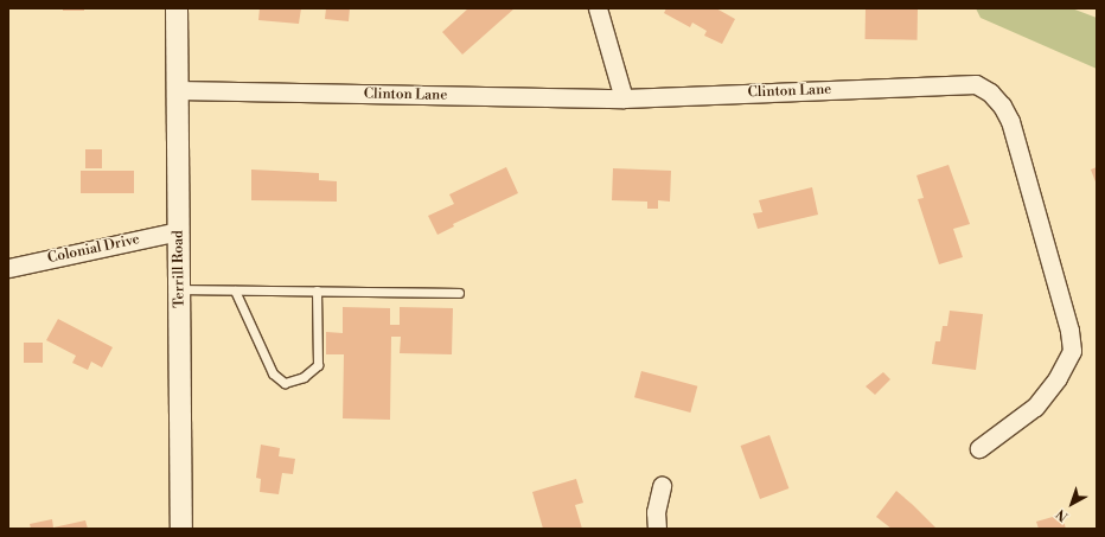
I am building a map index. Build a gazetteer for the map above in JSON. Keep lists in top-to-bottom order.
{
  "streets": {
    "street": ["Clinton Lane", "Colonial Drive", "Terrill Road"]
  },
  "crossings": [
    ["Clinton Lane", "Terrill Road"],
    ["Colonial Drive", "Terrill Road"]
  ],
  "north": "bottom left"
}
